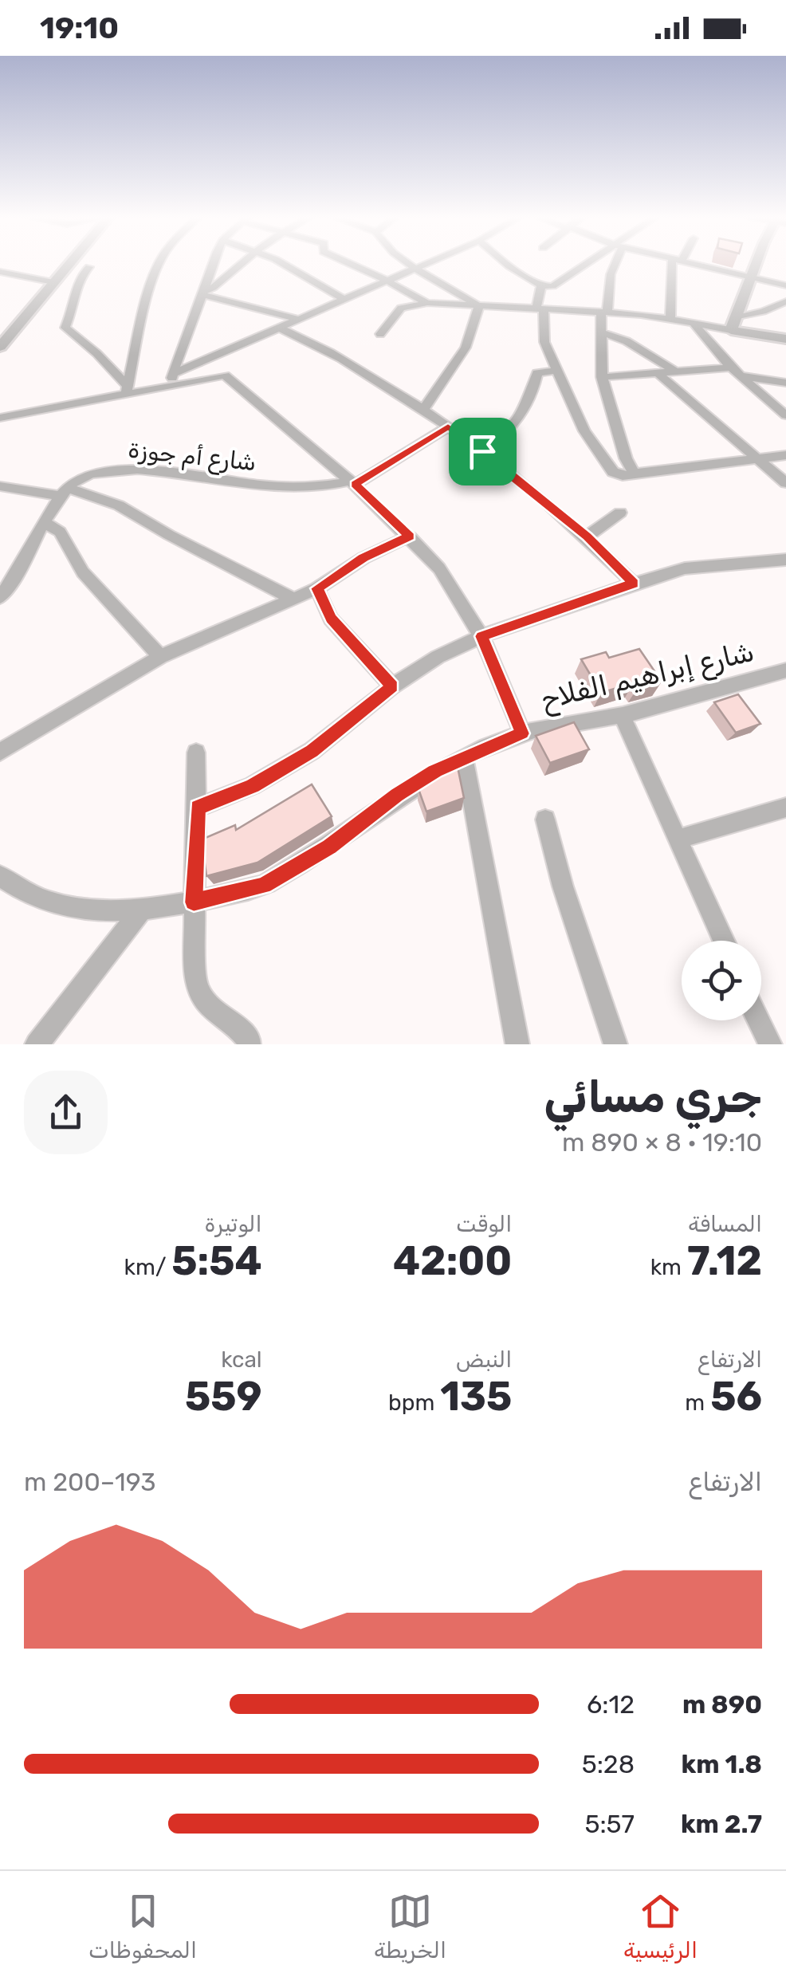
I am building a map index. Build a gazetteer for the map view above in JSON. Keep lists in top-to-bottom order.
{
  "streets": {
    "street": ["شارع أم جوزة", "شارع إبراهيم الفلاح"]
  },
  "page": {
    "status": "19:10",
    "heading": ["جري مسائي", "19:10 · 8 × 890 m"],
    "stats": [
      ["المسافة", "7.12 km"],
      ["الوقت", "42:00"],
      ["الوتيرة", "5:54 /km"],
      ["الارتفاع", "56 m"],
      ["النبض", "135 bpm"],
      ["kcal", "559"]
    ],
    "chart": ["الارتفاع", "193–200 m"],
    "list": [
      {
        "name": "890 m",
        "note": "6:12"
      },
      {
        "name": "1.8 km",
        "note": "5:28"
      },
      {
        "name": "2.7 km",
        "note": "5:57"
      }
    ],
    "tabs": ["الرئيسية", "الخريطة", "المحفوظات"]
  }
}
